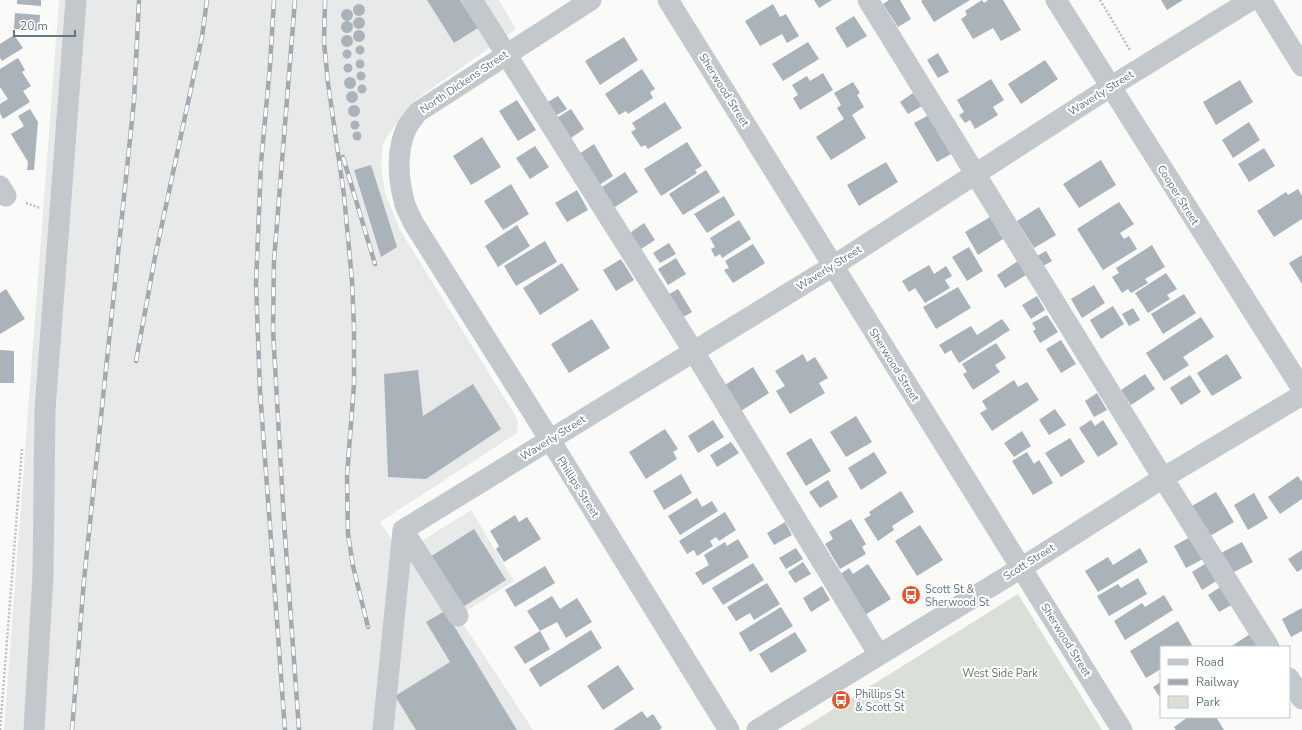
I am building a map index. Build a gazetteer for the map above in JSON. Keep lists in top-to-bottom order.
{
  "streets": {
    "street": [
      "North Dickens Street",
      "Sherwood Street",
      "Waverly Street",
      "Cooper Street",
      "Phillips Street",
      "Scott Street"
    ]
  },
  "crossings": [
    ["North Dickens Street", "Phillips Street"],
    ["Sherwood Street", "Waverly Street"],
    ["Sherwood Street", "Scott Street"],
    ["Waverly Street", "Cooper Street"],
    ["Waverly Street", "Phillips Street"]
  ],
  "parks": ["West Side Park"],
  "places": {
    "bus stop": ["Scott St & Sherwood St", "Phillips St & Scott St"]
  },
  "legend": ["Road", "Railway", "Park"],
  "scale_bar": "20 m"
}
